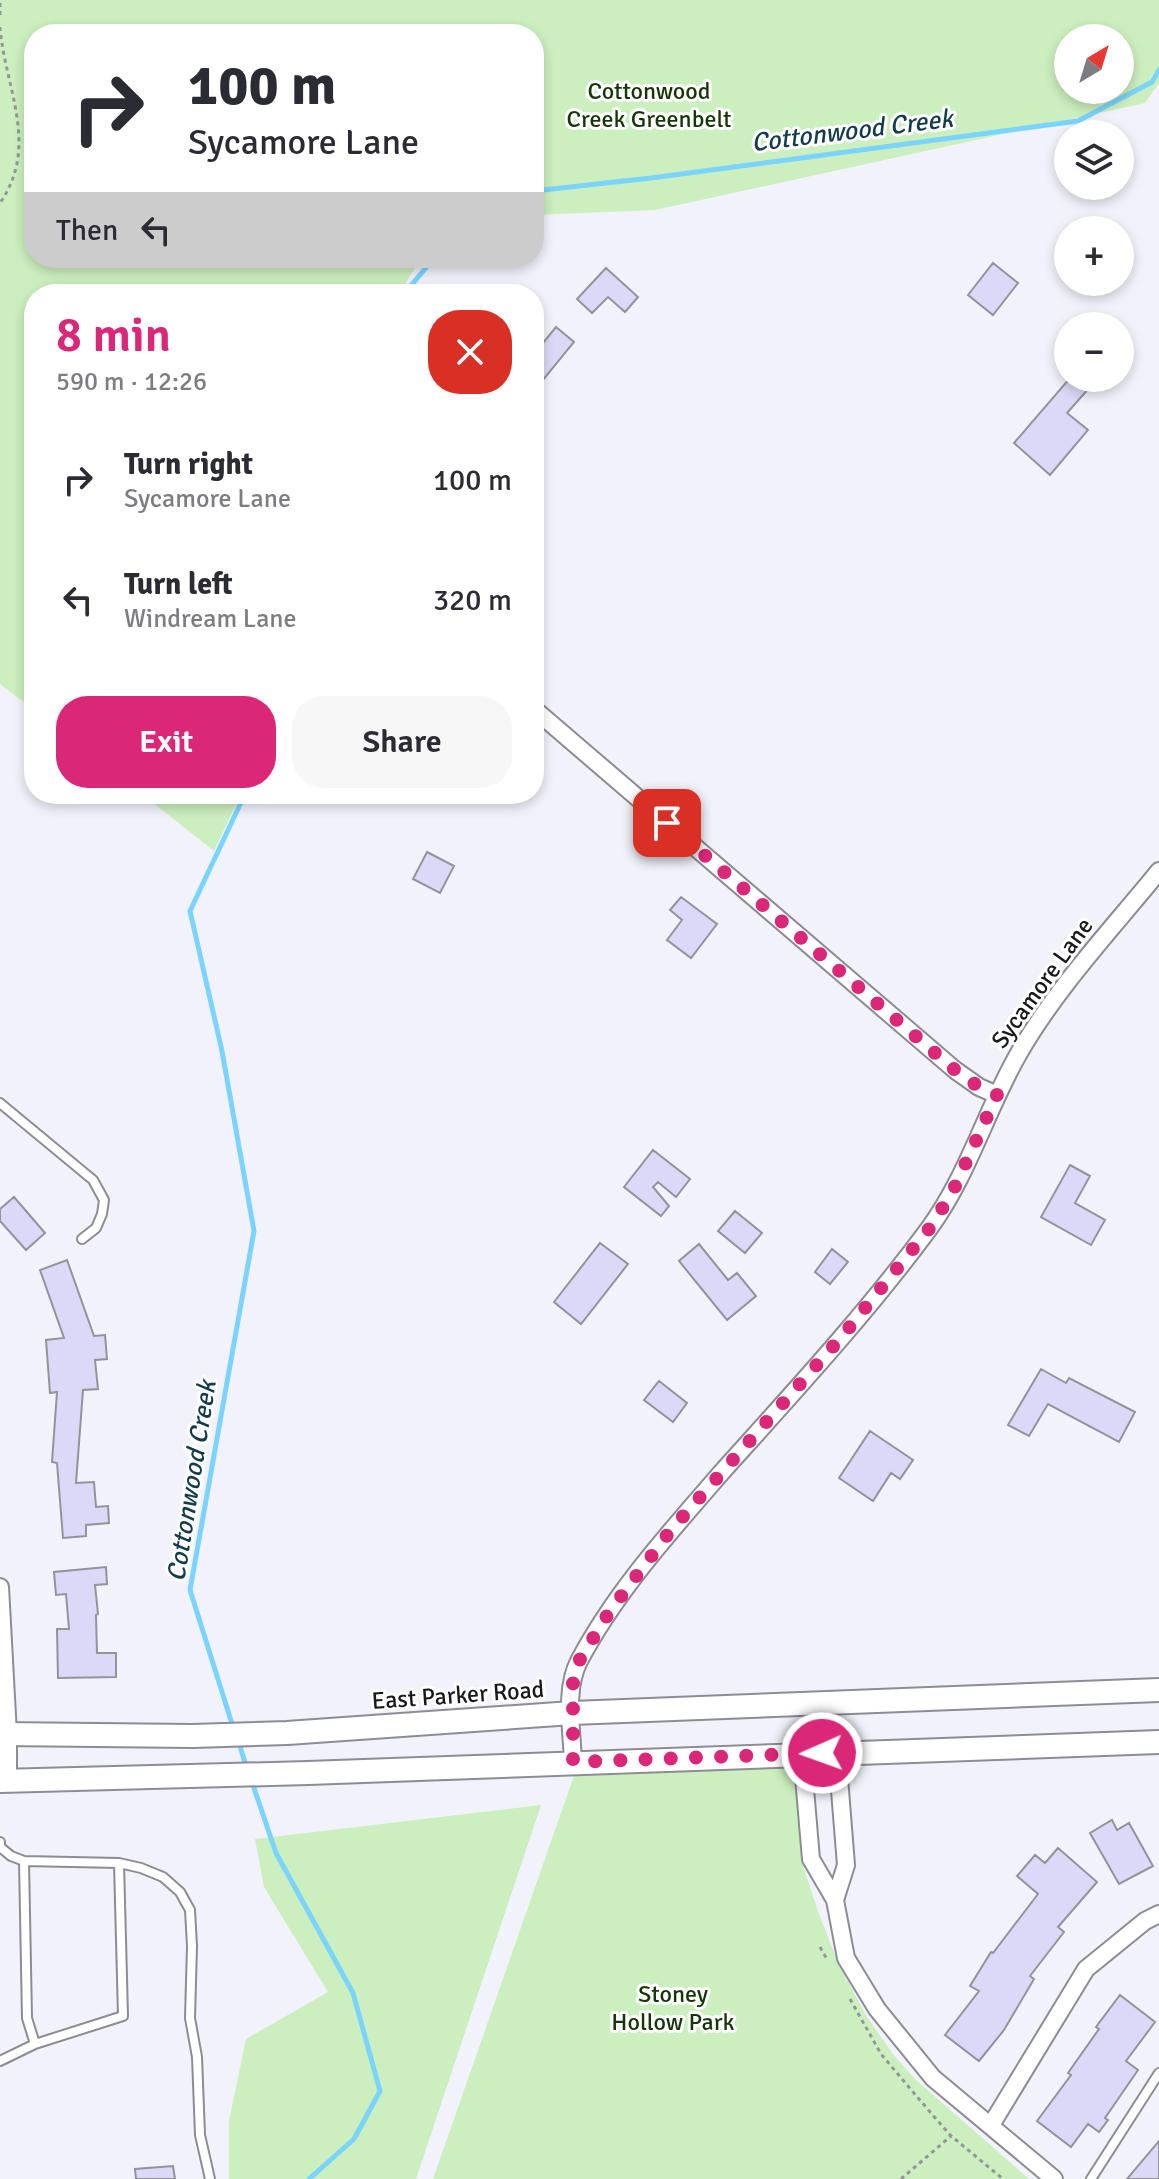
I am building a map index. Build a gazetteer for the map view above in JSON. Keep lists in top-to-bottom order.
{
  "streets": {
    "main road": ["East Parker Road"],
    "street": ["Sycamore Lane"]
  },
  "crossings": [
    ["Sycamore Lane", "East Parker Road"]
  ],
  "water": ["Cottonwood Creek"],
  "parks": ["Cottonwood Creek Greenbelt", "Stoney Hollow Park"],
  "north": "top right",
  "page": {
    "map_buttons": ["+", "−"],
    "turn": ["100 m", "Sycamore Lane"],
    "then": "Then",
    "heading": ["8 min", "590 m · 12:26"],
    "list": [
      {
        "name": "Turn right",
        "note": "Sycamore Lane",
        "value": "100 m"
      },
      {
        "name": "Turn left",
        "note": "Windream Lane",
        "value": "320 m"
      }
    ],
    "buttons": ["Exit", "Share"]
  }
}
